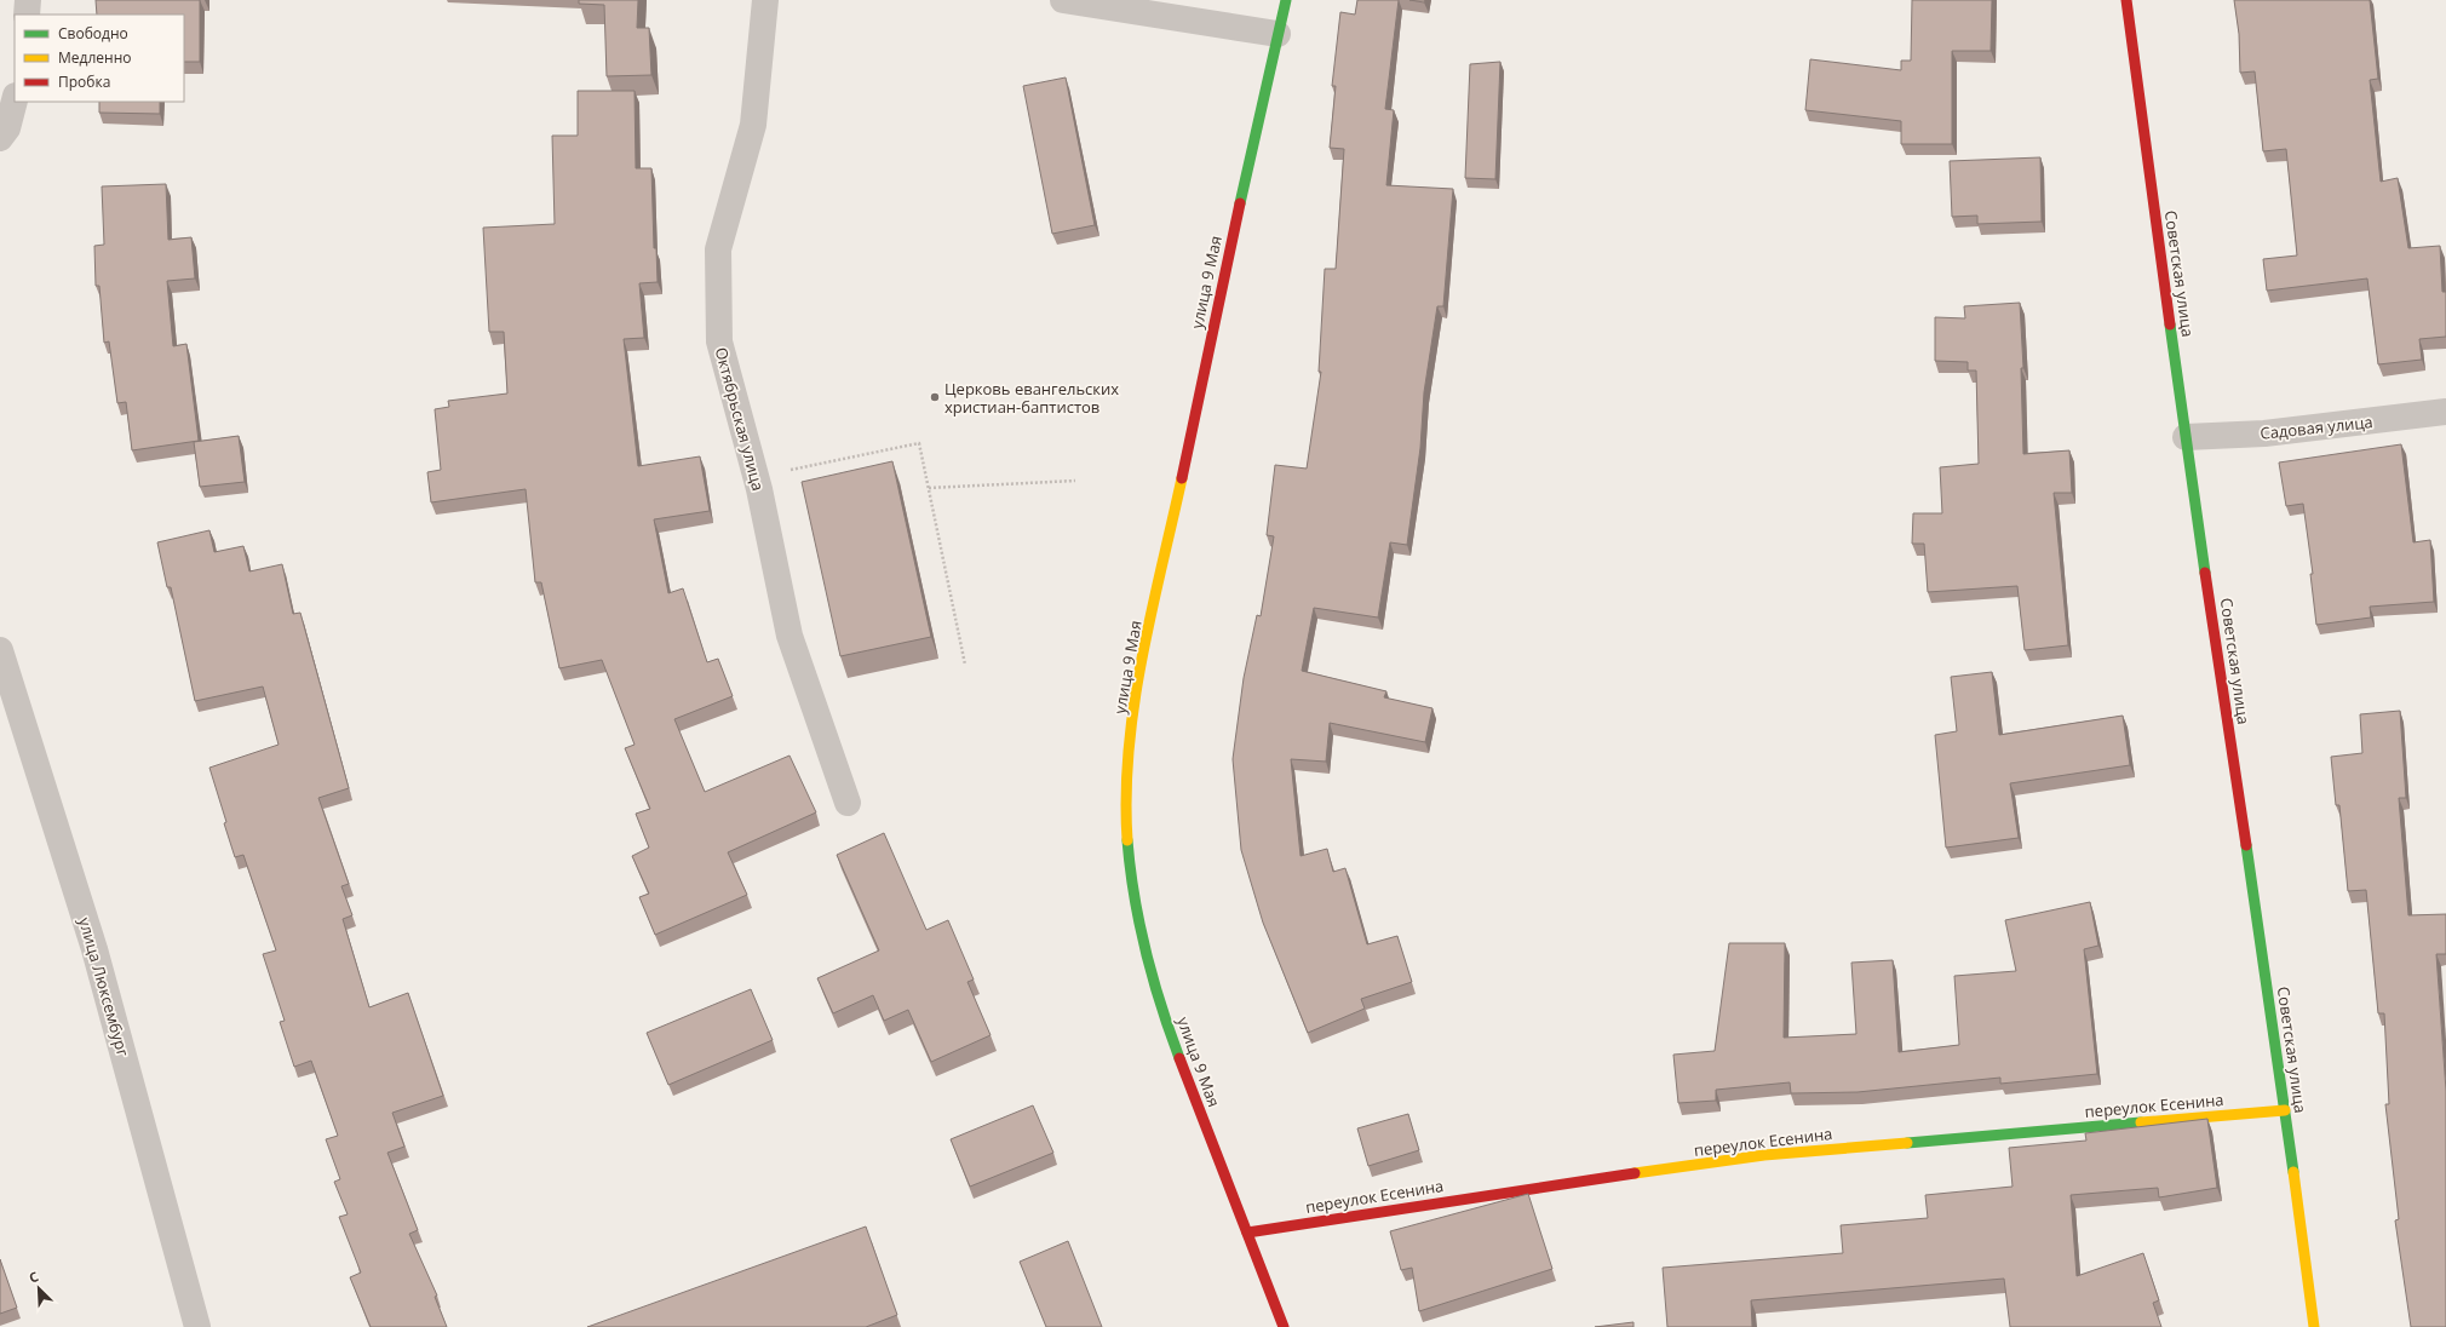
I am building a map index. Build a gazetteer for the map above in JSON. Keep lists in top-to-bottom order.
{
  "streets": {
    "street": [
      "Советская улица",
      "улица 9 Мая",
      "Октябрьская улица",
      "Садовая улица",
      "улица Люксембург",
      "переулок Есенина"
    ]
  },
  "crossings": [
    ["Советская улица", "Садовая улица"],
    ["Советская улица", "переулок Есенина"],
    ["улица 9 Мая", "переулок Есенина"]
  ],
  "places": ["Церковь евангельских христиан-баптистов"],
  "legend": ["Свободно", "Медленно", "Пробка"],
  "north": "top left"
}
